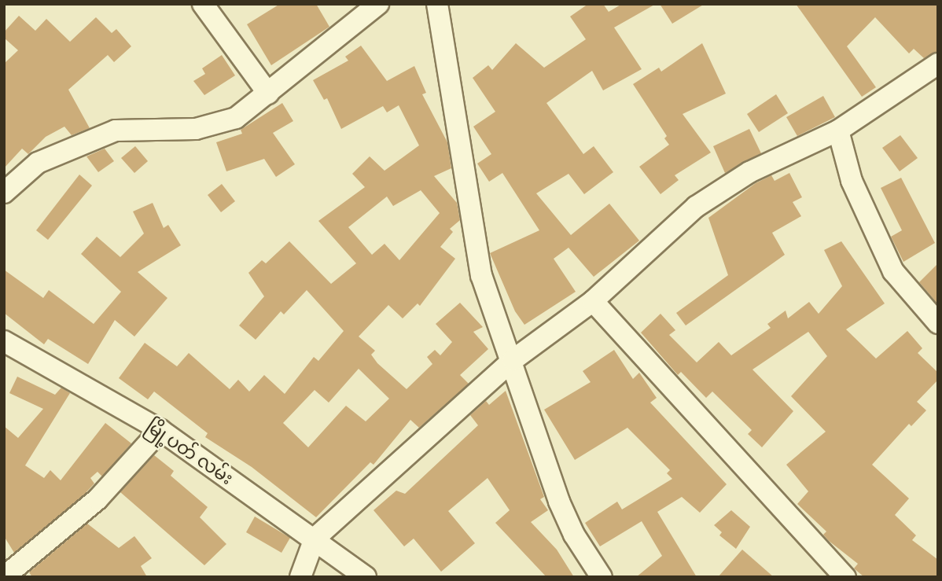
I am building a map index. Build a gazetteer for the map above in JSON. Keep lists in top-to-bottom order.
{
  "streets": {
    "street": ["မြို့ပတ် လမ်း"]
  }
}
